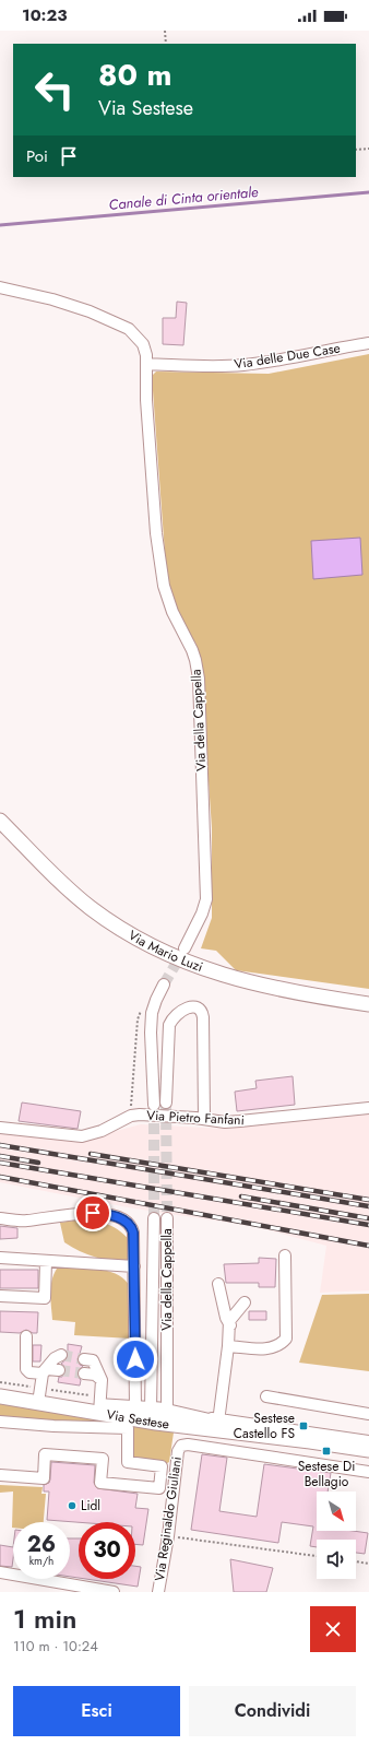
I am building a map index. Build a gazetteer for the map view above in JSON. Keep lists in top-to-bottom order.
{
  "streets": {
    "main road": ["Via Mario Luzi", "Via Sestese"],
    "street": [
      "Via delle Due Case",
      "Via della Cappella",
      "Via Pietro Fanfani",
      "Via Reginaldo Giuliani"
    ]
  },
  "crossings": [
    ["Via delle Due Case", "Via della Cappella"],
    ["Via della Cappella", "Via Sestese"],
    ["Via Sestese", "Via Reginaldo Giuliani"]
  ],
  "water": ["Canale di Cinta orientale"],
  "places": {
    "transit": ["Sestese Castello FS", "Sestese Di Bellagio"],
    "other": ["Lidl"]
  },
  "north": "bottom right",
  "page": {
    "status": "10:23",
    "turn": ["80 m", "Via Sestese"],
    "then": "Poi",
    "speed": "26 km/h",
    "limit": "30",
    "heading": ["1 min", "110 m · 10:24"],
    "buttons": ["Esci", "Condividi"]
  }
}
